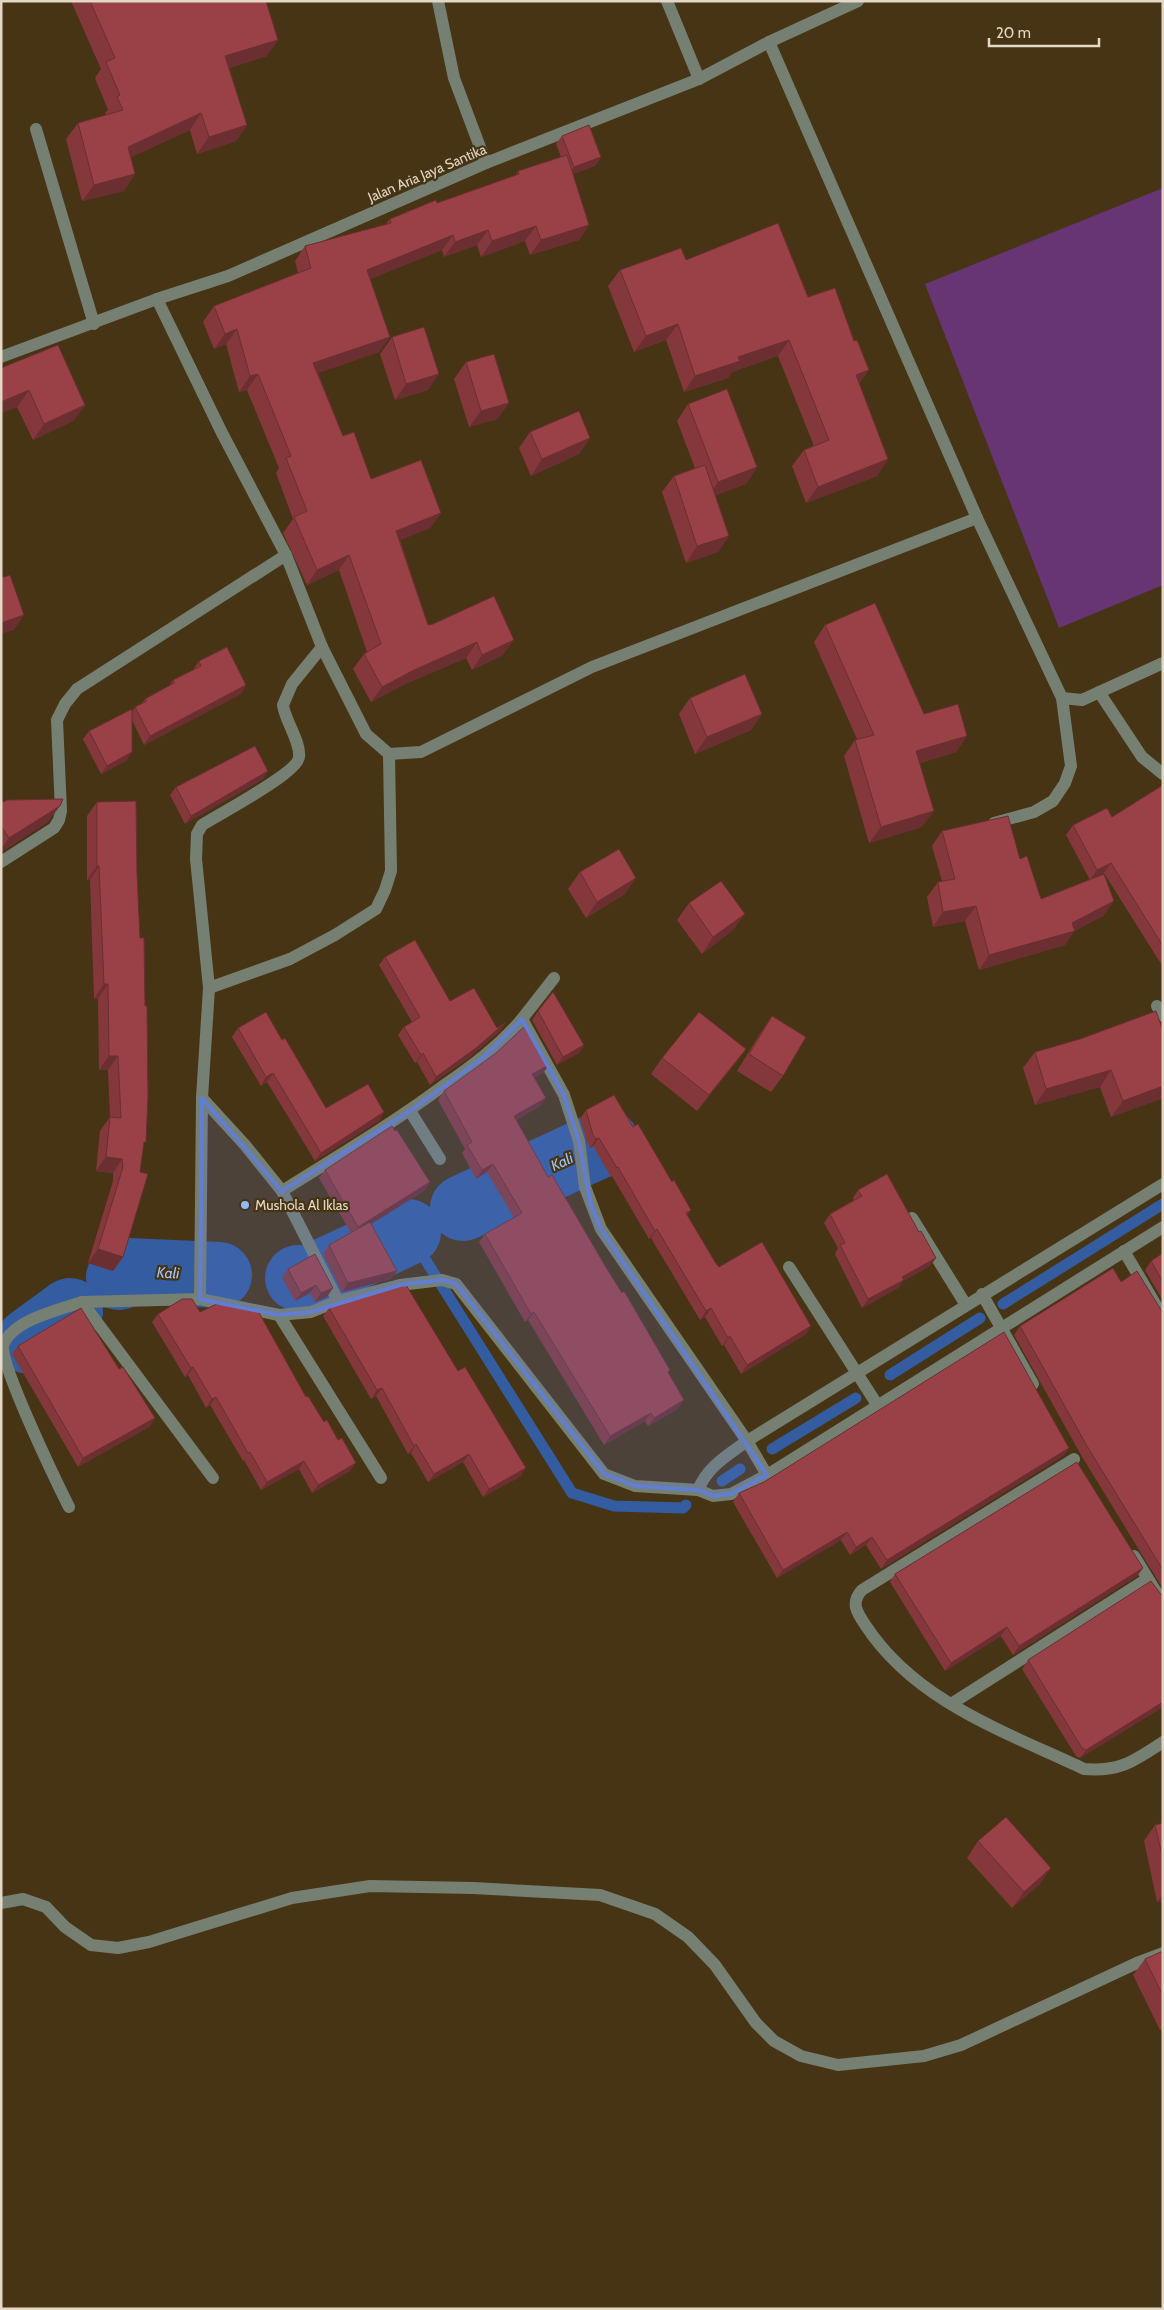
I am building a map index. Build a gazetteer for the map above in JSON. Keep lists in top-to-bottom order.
{
  "streets": {
    "street": ["Jalan Aria Jaya Santika"]
  },
  "water": ["Kali"],
  "places": ["Mushola Al Iklas"],
  "scale_bar": "20 m"
}
